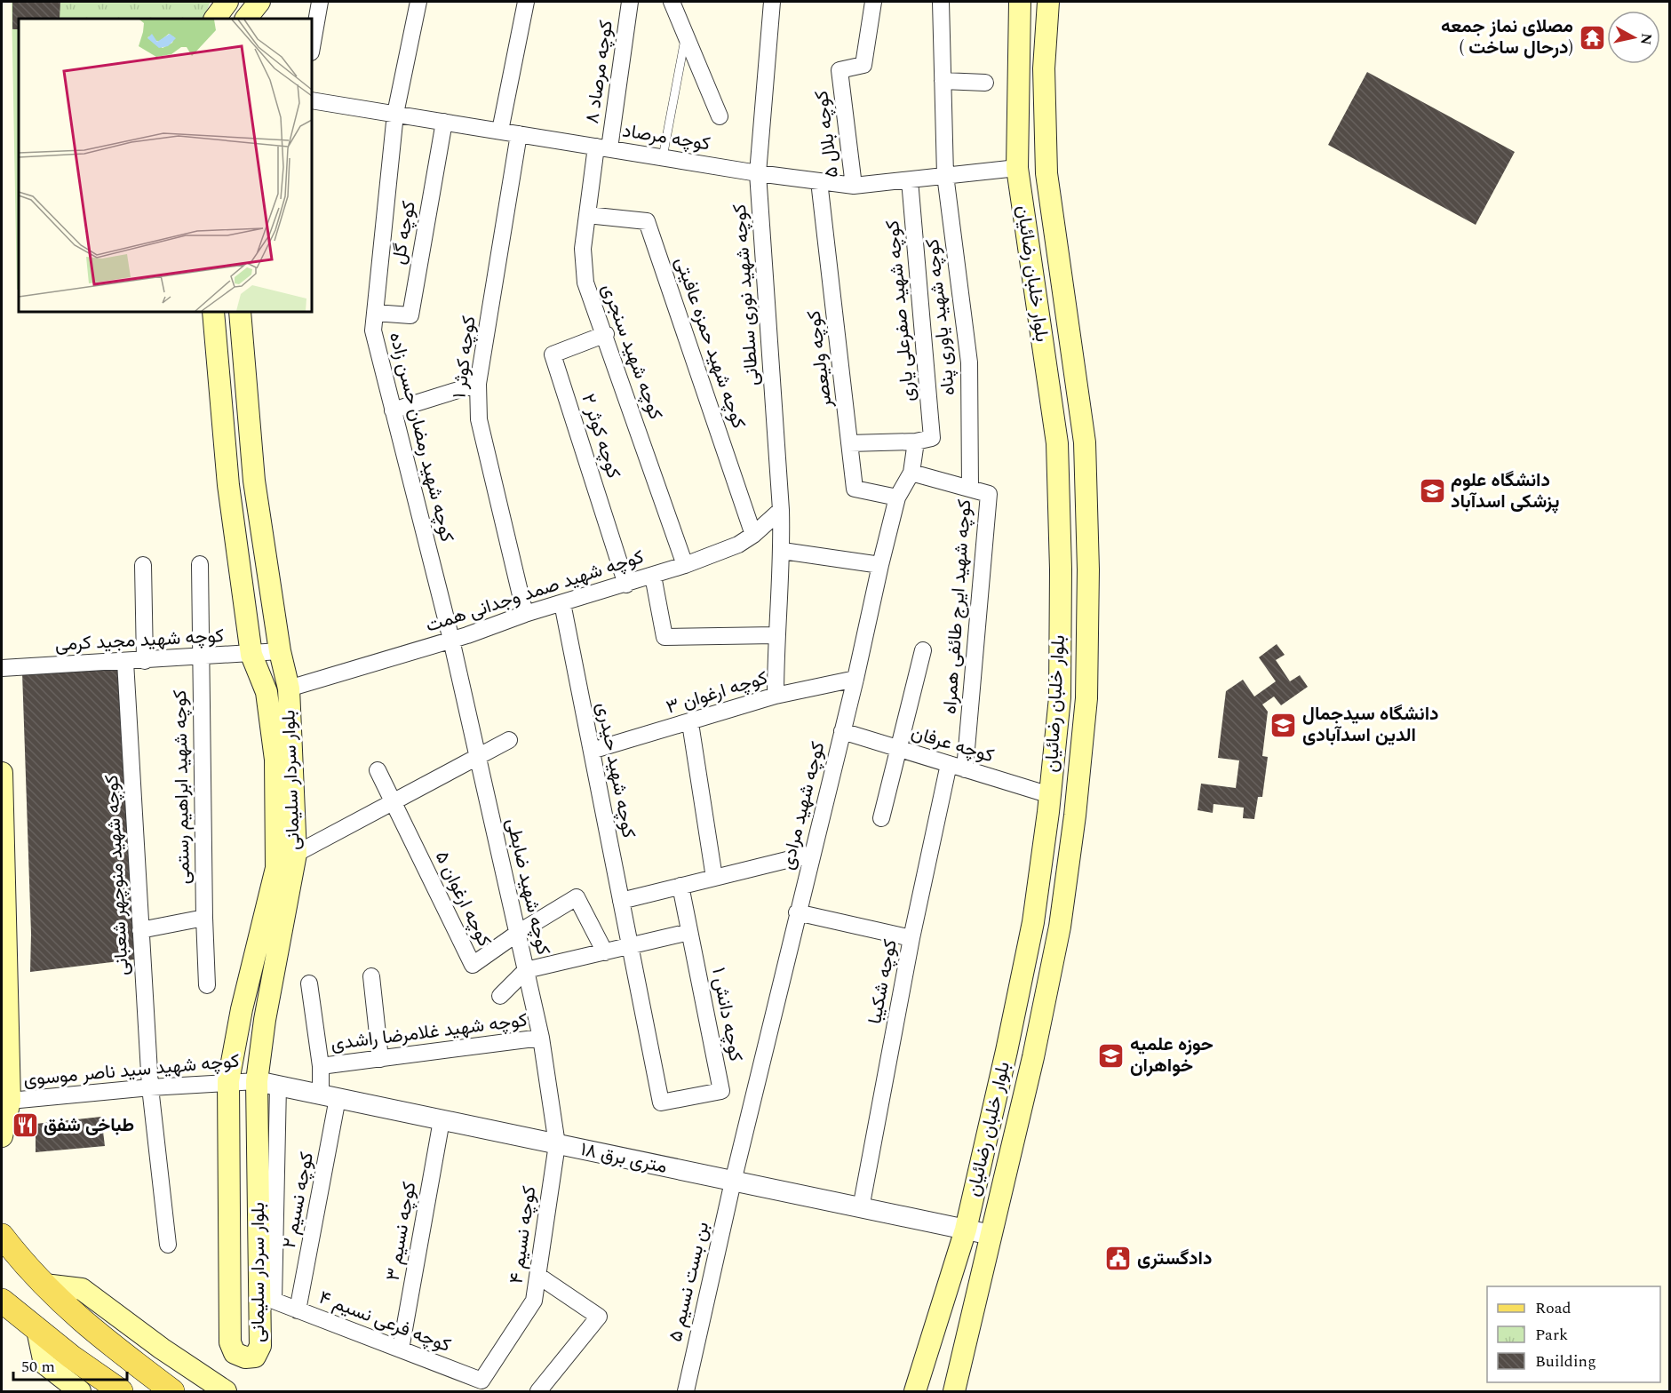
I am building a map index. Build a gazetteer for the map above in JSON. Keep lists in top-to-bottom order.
{
  "streets": {
    "main road": ["بلوار خلبان رضائیان", "بلوار سردار سلیمانی"],
    "street": [
      "کوچه مرصاد ۸",
      "کوچه بلال ۵",
      "کوچه مرصاد",
      "کوچه گل",
      "کوچه شهید نوری سلطانی",
      "کوچه شهید صفرعلی یاری",
      "کوچه شهید یاوری پناه",
      "کوچه شهید حمزه عافیتی",
      "کوچه شهید سنجری",
      "کوچه کوثر ۱",
      "کوچه ولیعصر",
      "کوچه کوثر ۲",
      "کوچه شهید رمضان حسن زاده",
      "کوچه شهید صمد وجدانی همت",
      "کوچه شهید ایرج طائفی همراه",
      "کوچه شهید مجید کرمی",
      "کوچه ارغوان ۳",
      "کوچه عرفان",
      "کوچه شهید حیدری",
      "کوچه شهید ابراهیم رستمی",
      "کوچه شهید مرادی",
      "کوچه شهید منوچهر شعبانی",
      "کوچه شهید ضابطی",
      "کوچه ارغوان ۵",
      "کوچه شکیبا",
      "کوچه دانش ۱",
      "کوچه شهید غلامرضا راشدی",
      "کوچه شهید سید ناصر موسوی",
      "۱۸ متری برق",
      "کوچه نسیم ۲",
      "کوچه نسیم ۳",
      "کوچه نسیم ۴",
      "بن بست نسیم ۵",
      "کوچه فرعی نسیم ۴"
    ]
  },
  "crossings": [
    ["کوچه مرصاد ۸", "کوچه مرصاد"],
    ["کوچه مرصاد ۸", "کوچه شهید سنجری"],
    ["کوچه بلال ۵", "کوچه مرصاد"],
    ["کوچه مرصاد", "کوچه گل"],
    ["کوچه مرصاد", "بلوار خلبان رضائیان"],
    ["کوچه مرصاد", "کوچه شهید نوری سلطانی"],
    ["کوچه مرصاد", "کوچه شهید صفرعلی یاری"],
    ["کوچه مرصاد", "کوچه شهید یاوری پناه"],
    ["کوچه مرصاد", "کوچه شهید سنجری"],
    ["کوچه مرصاد", "کوچه کوثر ۱"],
    ["کوچه مرصاد", "کوچه ولیعصر"],
    ["کوچه مرصاد", "کوچه شهید رمضان حسن زاده"],
    ["کوچه گل", "کوچه شهید رمضان حسن زاده"],
    ["بلوار خلبان رضائیان", "کوچه عرفان"],
    ["بلوار خلبان رضائیان", "۱۸ متری برق"],
    ["کوچه شهید نوری سلطانی", "کوچه شهید صمد وجدانی همت"],
    ["کوچه شهید نوری سلطانی", "کوچه ارغوان ۳"],
    ["کوچه شهید صفرعلی یاری", "کوچه شهید مرادی"],
    ["کوچه شهید یاوری پناه", "کوچه شهید ایرج طائفی همراه"],
    ["کوچه شهید حمزه عافیتی", "کوچه شهید سنجری"],
    ["کوچه شهید حمزه عافیتی", "کوچه شهید صمد وجدانی همت"],
    ["کوچه شهید سنجری", "کوچه کوثر ۲"],
    ["کوچه شهید سنجری", "کوچه شهید صمد وجدانی همت"],
    ["کوچه کوثر ۱", "کوچه شهید صمد وجدانی همت"],
    ["کوچه ولیعصر", "کوچه شهید مرادی"],
    ["کوچه کوثر ۲", "کوچه شهید صمد وجدانی همت"],
    ["کوچه شهید رمضان حسن زاده", "کوچه شهید صمد وجدانی همت"],
    ["کوچه شهید رمضان حسن زاده", "کوچه شهید ضابطی"],
    ["کوچه شهید صمد وجدانی همت", "کوچه شهید حیدری"],
    ["کوچه شهید صمد وجدانی همت", "بلوار سردار سلیمانی"],
    ["کوچه شهید صمد وجدانی همت", "کوچه شهید ضابطی"],
    ["کوچه شهید ایرج طائفی همراه", "کوچه عرفان"],
    ["کوچه شهید ایرج طائفی همراه", "کوچه شهید مرادی"],
    ["کوچه شهید مجید کرمی", "بلوار سردار سلیمانی"],
    ["کوچه شهید مجید کرمی", "کوچه شهید ابراهیم رستمی"],
    ["کوچه شهید مجید کرمی", "کوچه شهید منوچهر شعبانی"],
    ["کوچه ارغوان ۳", "کوچه شهید حیدری"],
    ["کوچه ارغوان ۳", "کوچه شهید مرادی"],
    ["کوچه عرفان", "کوچه شهید مرادی"],
    ["کوچه عرفان", "کوچه شکیبا"],
    ["کوچه شهید حیدری", "کوچه دانش ۱"],
    ["بلوار سردار سلیمانی", "کوچه شهید سید ناصر موسوی"],
    ["بلوار سردار سلیمانی", "۱۸ متری برق"],
    ["کوچه شهید مرادی", "۱۸ متری برق"],
    ["کوچه شهید مرادی", "بن بست نسیم ۵"],
    ["کوچه شهید منوچهر شعبانی", "کوچه شهید سید ناصر موسوی"],
    ["کوچه شهید ضابطی", "کوچه ارغوان ۵"],
    ["کوچه شهید ضابطی", "کوچه شهید غلامرضا راشدی"],
    ["کوچه شهید ضابطی", "۱۸ متری برق"],
    ["کوچه شهید ضابطی", "کوچه نسیم ۴"],
    ["کوچه شکیبا", "۱۸ متری برق"],
    ["کوچه شهید غلامرضا راشدی", "کوچه نسیم ۲"],
    ["کوچه شهید سید ناصر موسوی", "۱۸ متری برق"],
    ["۱۸ متری برق", "کوچه نسیم ۲"],
    ["۱۸ متری برق", "کوچه نسیم ۳"],
    ["۱۸ متری برق", "کوچه نسیم ۴"],
    ["۱۸ متری برق", "بن بست نسیم ۵"],
    ["۱۸ متری برق", "کوچه فرعی نسیم ۴"],
    ["کوچه نسیم ۲", "کوچه فرعی نسیم ۴"],
    ["کوچه نسیم ۳", "کوچه فرعی نسیم ۴"],
    ["کوچه نسیم ۴", "کوچه فرعی نسیم ۴"]
  ],
  "places": {
    "temple": ["مصلای نماز جمعه ( درحال ساخت)"],
    "school or university": ["دانشگاه علوم پزشکی اسدآباد", "دانشگاه سیدجمال الدین اسدآبادی", "حوزه علمیه خواهران"],
    "restaurant": ["طباخی شفق"],
    "public building": ["دادگستری"]
  },
  "legend": ["Road", "Park", "Building"],
  "scale_bar": "50 m",
  "north": "right"
}
